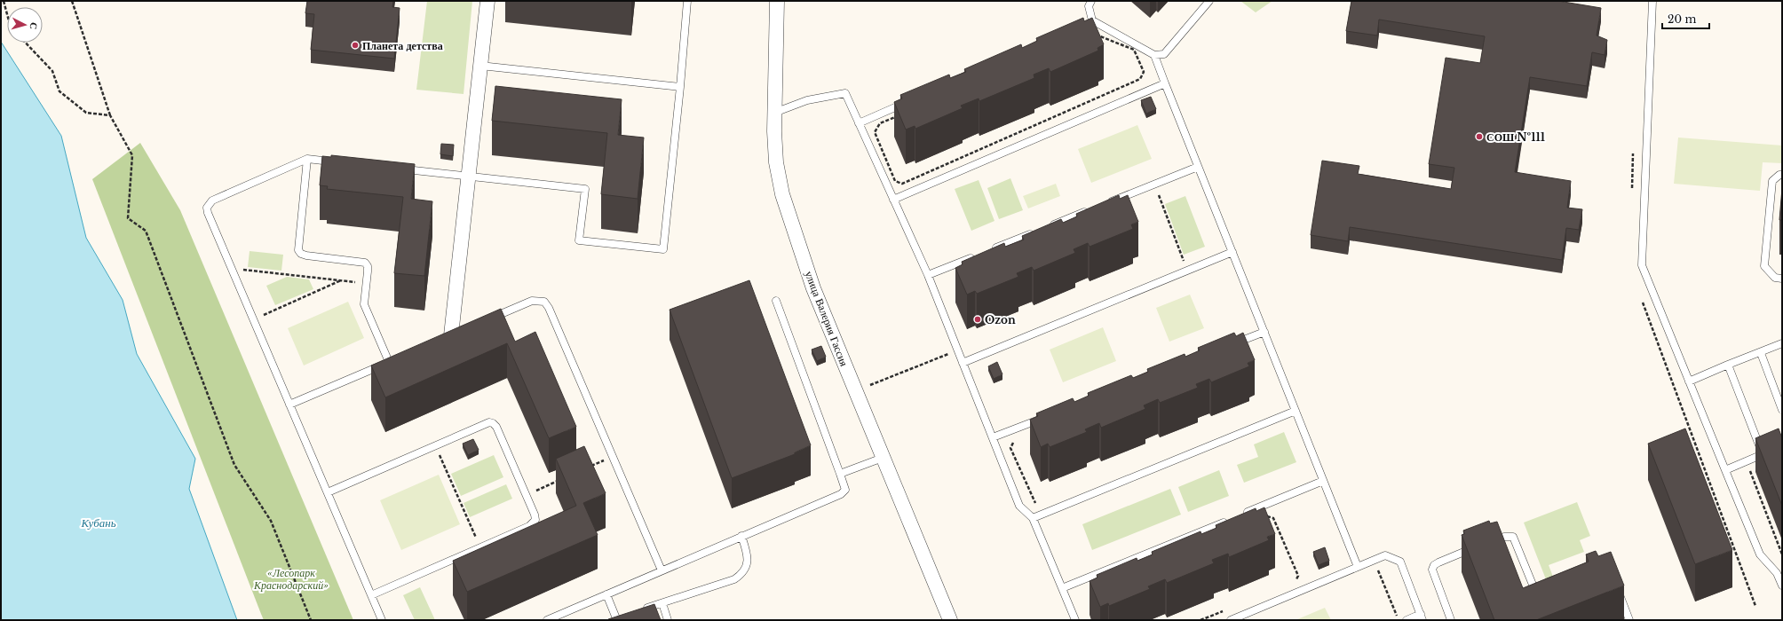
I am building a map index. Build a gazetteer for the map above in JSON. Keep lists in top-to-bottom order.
{
  "streets": {
    "street": ["улица Валерия Гассия"]
  },
  "water": ["Кубань"],
  "parks": ["«Лесопарк Краснодарский»"],
  "places": ["Планета детства", "СОШ №111", "Ozon"],
  "scale_bar": "20 m",
  "north": "right"
}
